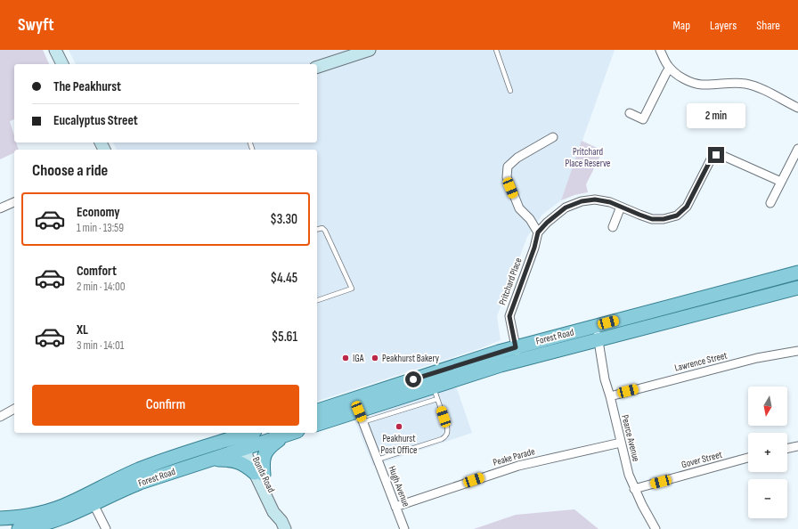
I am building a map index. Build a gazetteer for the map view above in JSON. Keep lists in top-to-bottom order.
{
  "streets": {
    "main road": ["Forest Road", "Bonds Road"],
    "street": [
      "Pritchard Place",
      "Lawrence Street",
      "Pearce Avenue",
      "Peake Parade",
      "Gover Street",
      "Hugh Avenue"
    ]
  },
  "crossings": [
    ["Pritchard Place", "Forest Road"],
    ["Forest Road", "Pearce Avenue"],
    ["Forest Road", "Bonds Road"],
    ["Forest Road", "Hugh Avenue"],
    ["Lawrence Street", "Pearce Avenue"],
    ["Pearce Avenue", "Peake Parade"],
    ["Pearce Avenue", "Gover Street"],
    ["Peake Parade", "Hugh Avenue"]
  ],
  "parks": ["Pritchard Place Reserve"],
  "places": ["IGA", "Peakhurst Bakery", "Peakhurst Post Office"],
  "north": "bottom",
  "page": {
    "header": "Swyft",
    "nav": ["Map", "Layers", "Share"],
    "banner": ["The Peakhurst", "Eucalyptus Street"],
    "bubble": "2 min",
    "heading": "Choose a ride",
    "list": [
      {
        "name": "Economy",
        "note": "1 min · 13:59",
        "value": "$3.30"
      },
      {
        "name": "Comfort",
        "note": "2 min · 14:00",
        "value": "$4.45"
      },
      {
        "name": "XL",
        "note": "3 min · 14:01",
        "value": "$5.61"
      }
    ],
    "buttons": "Confirm",
    "map_buttons": ["+", "−"]
  }
}
